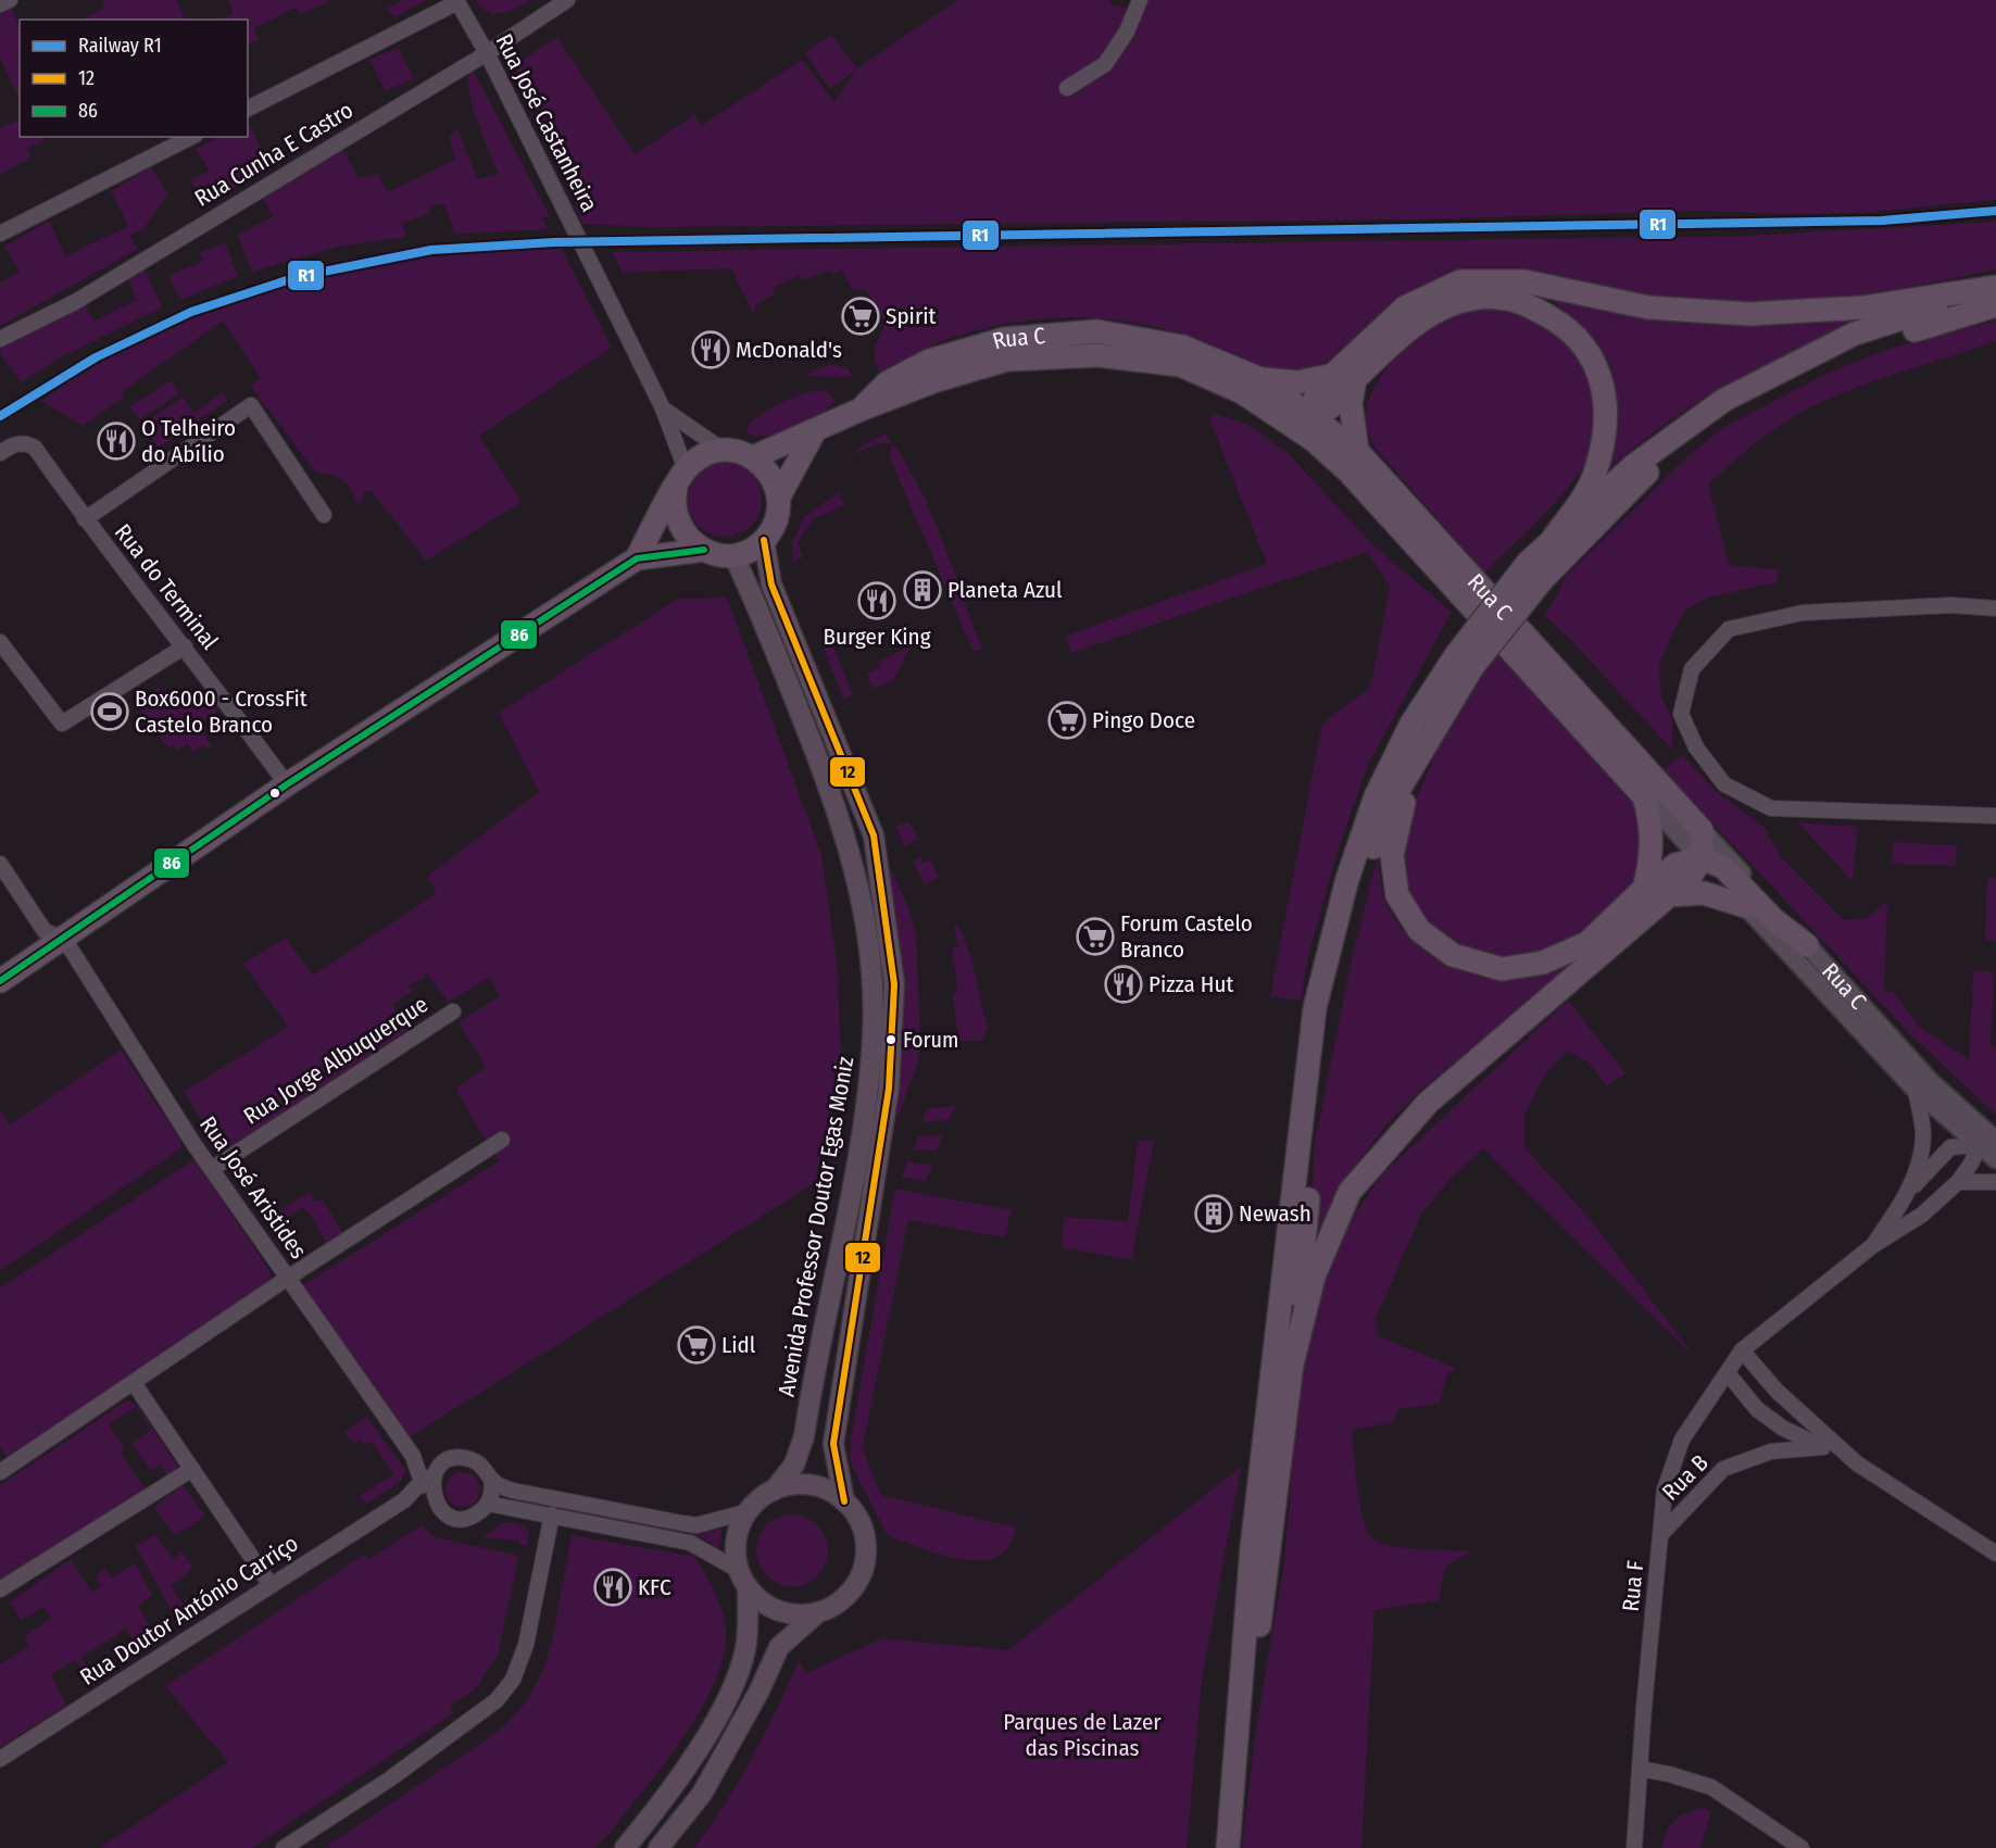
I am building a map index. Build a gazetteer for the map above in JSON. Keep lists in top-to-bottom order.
{
  "streets": {
    "main road": ["Rua C", "Avenida Professor Doutor Egas Moniz"],
    "street": [
      "Rua José Castanheira",
      "Rua Cunha E Castro",
      "Rua do Terminal",
      "Rua Jorge Albuquerque",
      "Rua José Aristides",
      "Rua B",
      "Rua F",
      "Rua Doutor António Carriço"
    ]
  },
  "crossings": [
    ["Rua José Castanheira", "Rua Cunha E Castro"],
    ["Rua José Castanheira", "Rua C"],
    ["Rua José Castanheira", "Avenida Professor Doutor Egas Moniz"],
    ["Rua C", "Avenida Professor Doutor Egas Moniz"],
    ["Rua Jorge Albuquerque", "Rua José Aristides"],
    ["Rua José Aristides", "Rua Doutor António Carriço"],
    ["Rua B", "Rua F"]
  ],
  "parks": ["Parques de Lazer das Piscinas"],
  "places": {
    "supermarket": [
      "Spirit",
      "Pingo Doce",
      "Forum Castelo Branco",
      "Lidl"
    ],
    "restaurant": [
      "McDonald's",
      "O Telheiro do Abílio",
      "Burger King",
      "Pizza Hut",
      "KFC"
    ],
    "building": ["Planeta Azul", "Newash"],
    "sports": ["Box6000 - CrossFit Castelo Branco"],
    "other": ["Forum"]
  },
  "lines": ["rail line R1", "transit line 12", "transit line 86"],
  "legend": ["Railway R1", "12", "86"]
}
